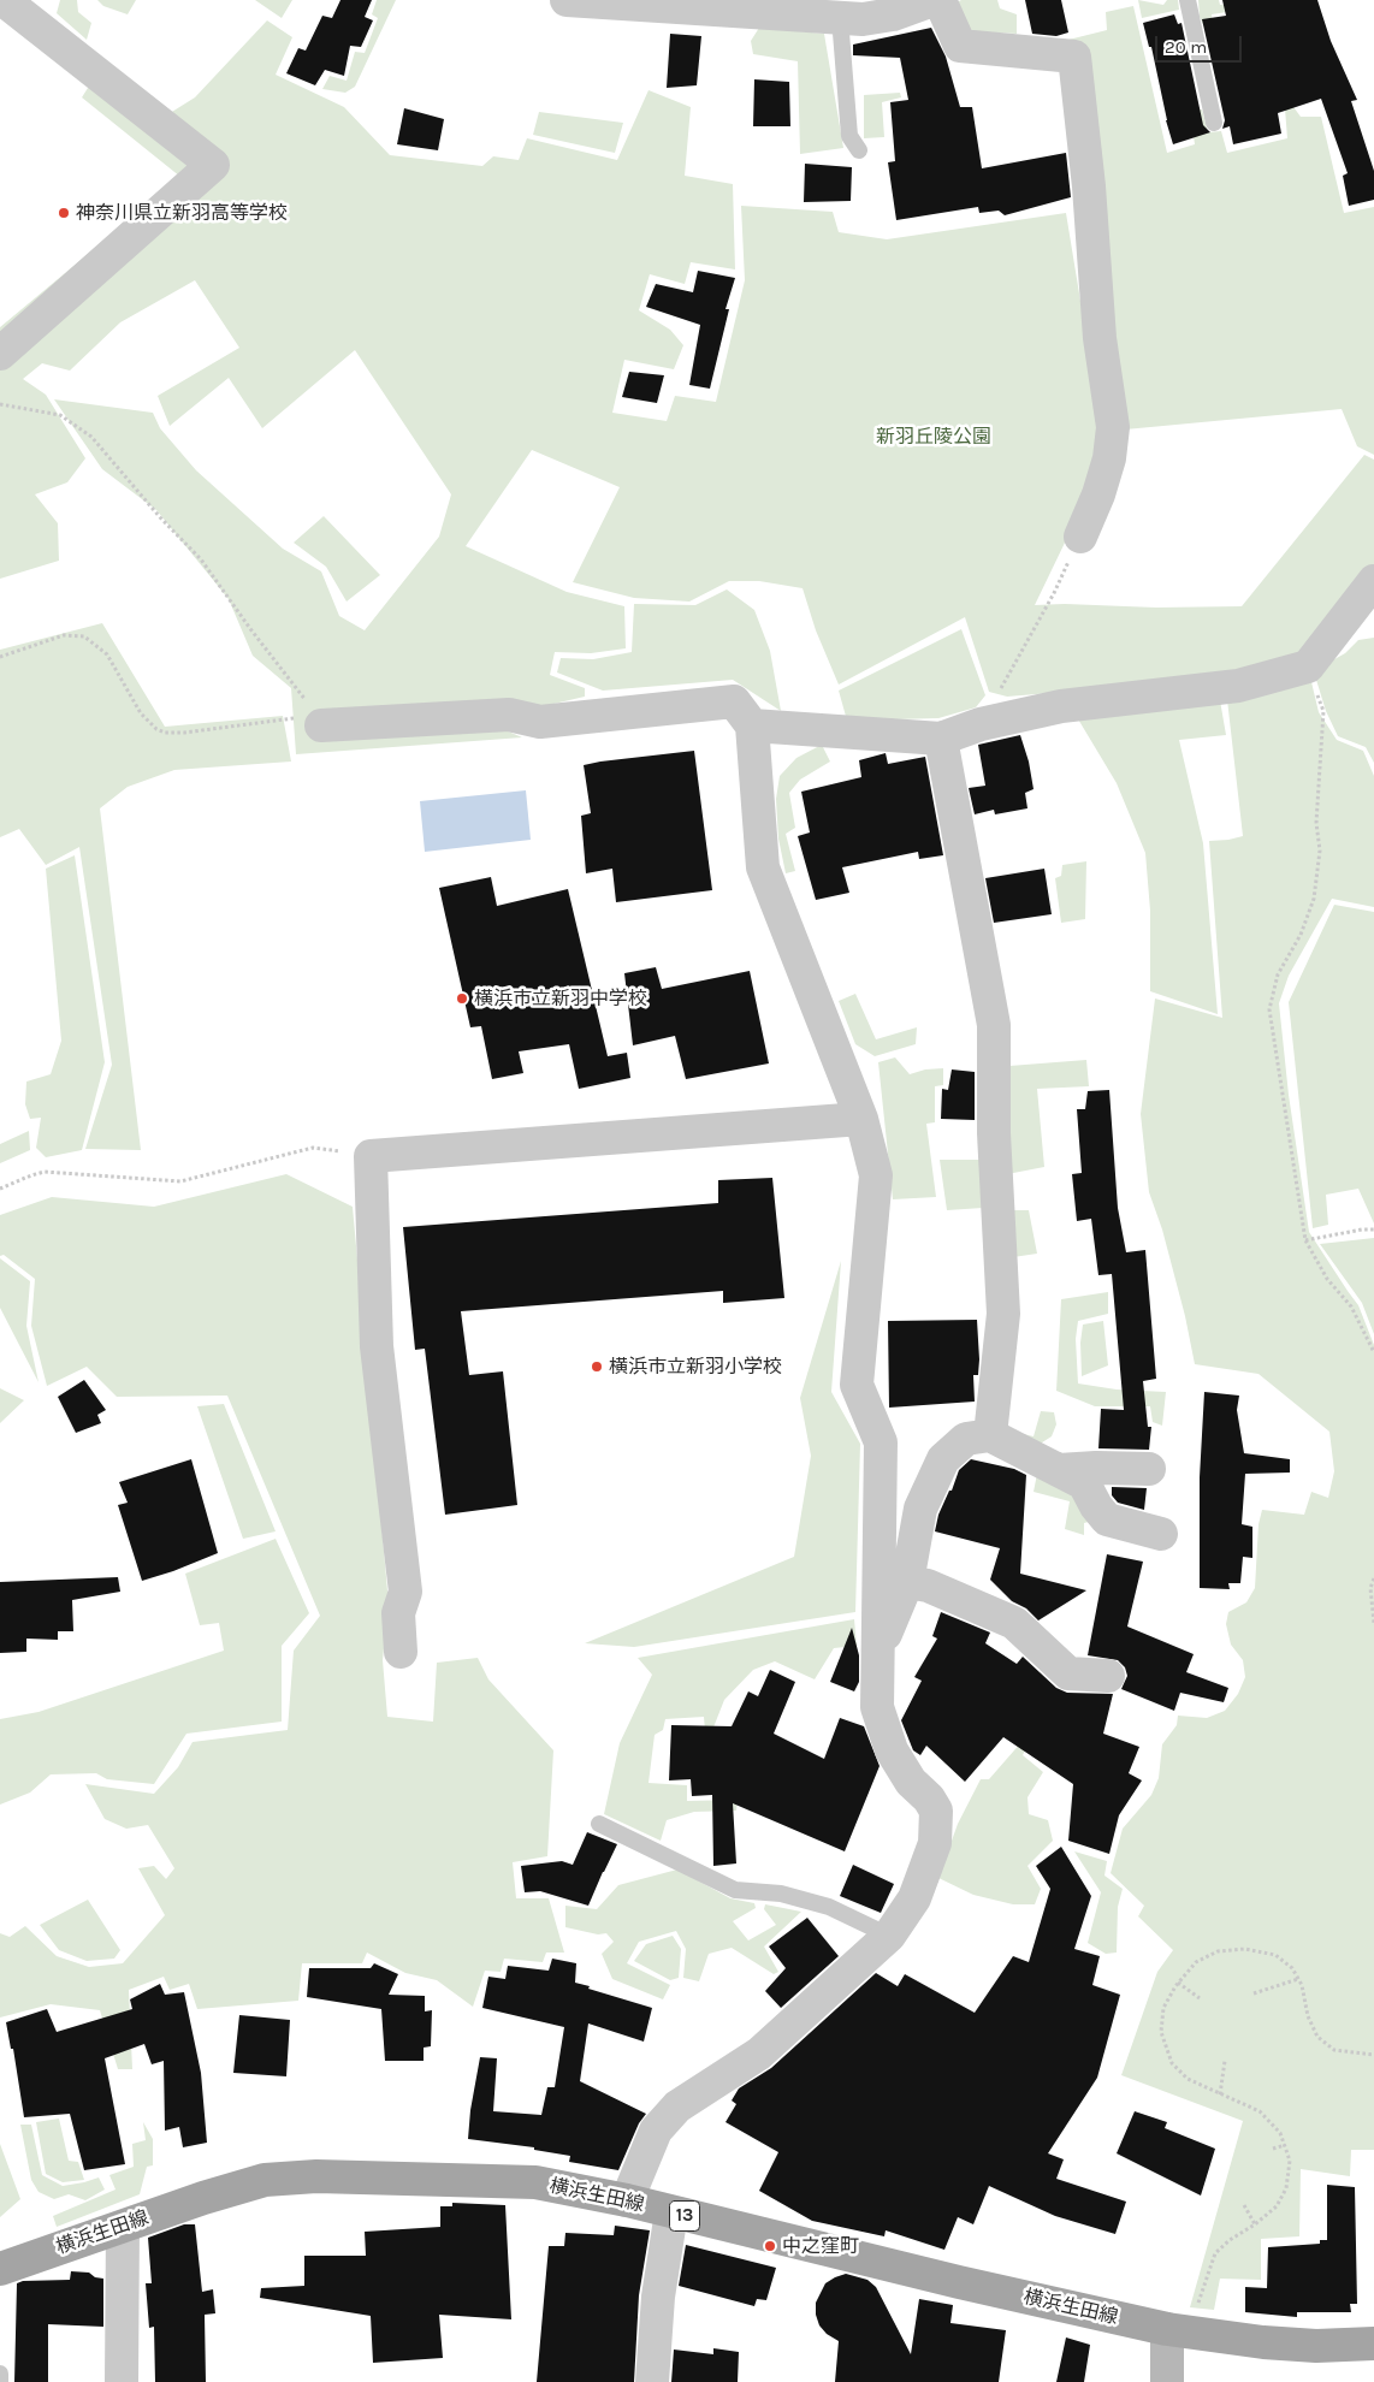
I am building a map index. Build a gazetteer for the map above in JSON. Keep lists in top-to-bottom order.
{
  "streets": {
    "main road": ["横浜生田線", "13"]
  },
  "parks": ["新羽丘陵公園"],
  "places": [
    "神奈川県立新羽高等学校",
    "横浜市立新羽中学校",
    "横浜市立新羽小学校",
    "中之窪町"
  ],
  "scale_bar": "20 m"
}
